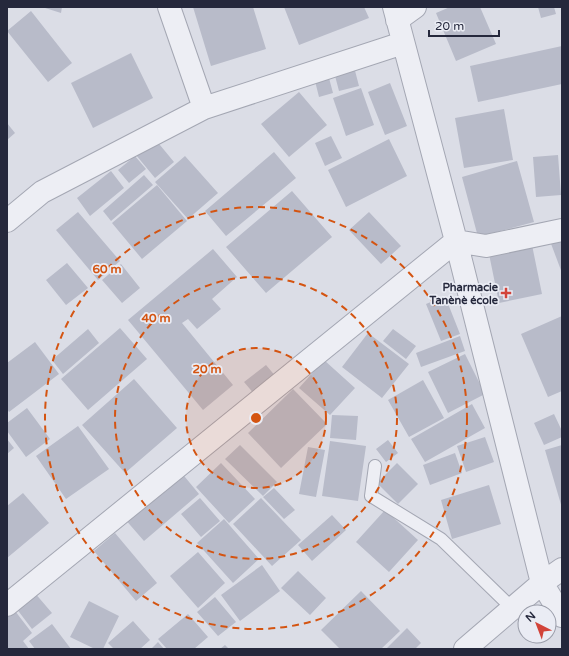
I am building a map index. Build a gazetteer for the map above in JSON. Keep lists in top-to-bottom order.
{
  "places": {
    "health": ["Pharmacie Tanènè école"]
  },
  "scale_bar": "20 m",
  "north": "top left",
  "rings": ["60 m", "40 m", "20 m"]
}
